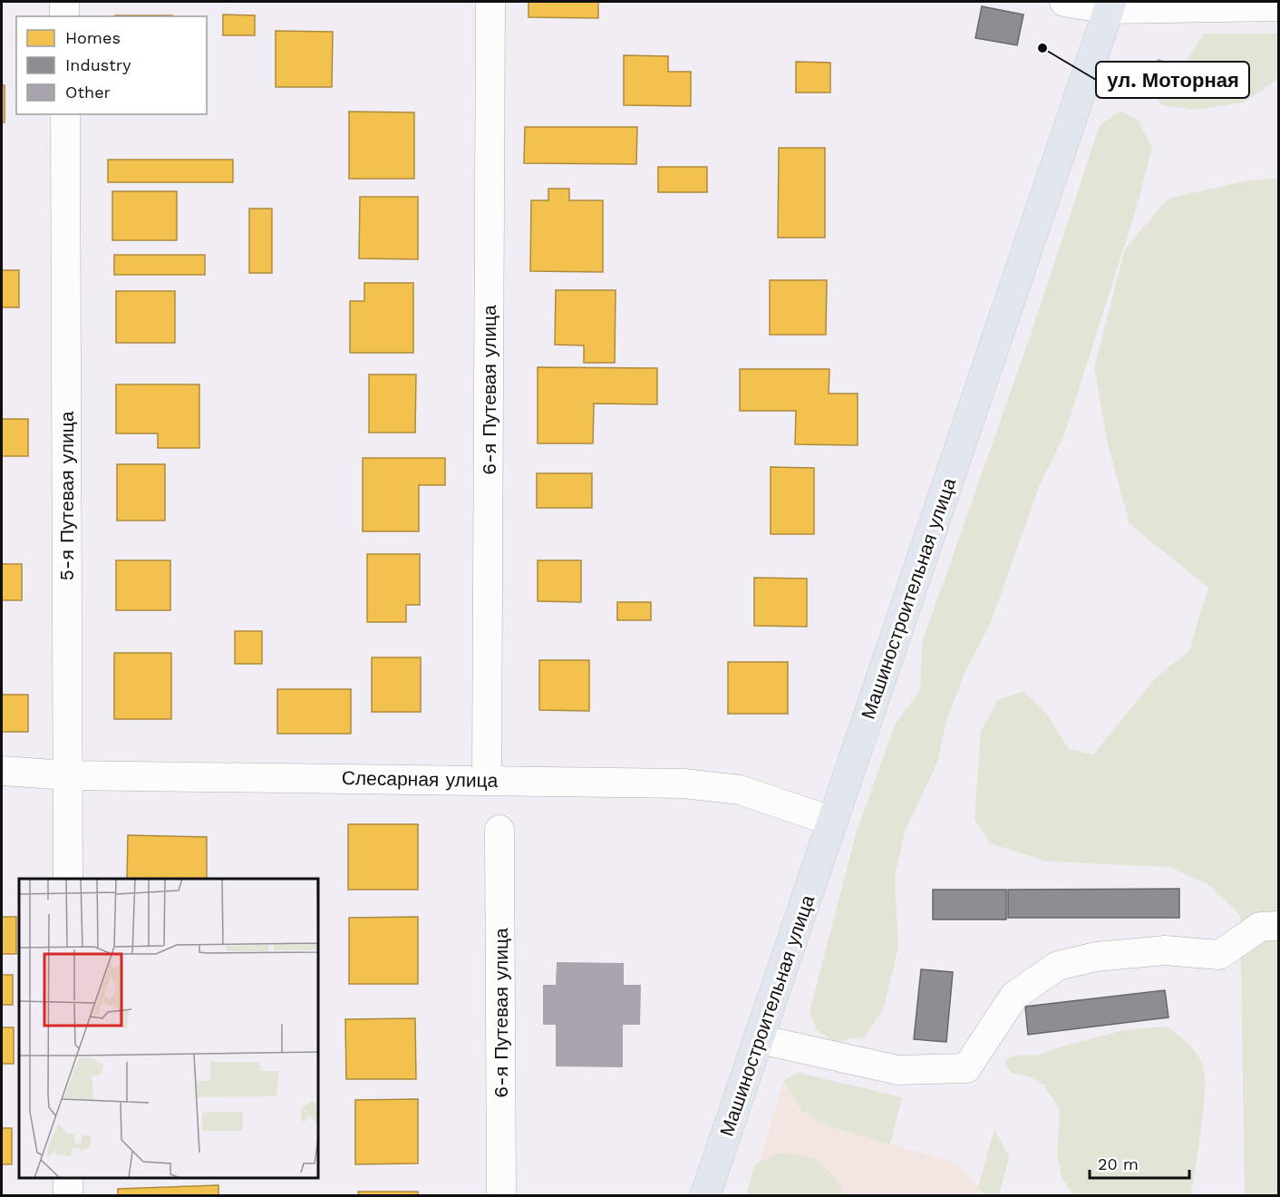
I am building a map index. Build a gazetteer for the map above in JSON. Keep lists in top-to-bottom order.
{
  "streets": {
    "main road": ["Машиностроительная улица"],
    "street": ["6-я Путевая улица", "5-я Путевая улица", "Слесарная улица"]
  },
  "crossings": [
    ["6-я Путевая улица", "Слесарная улица"],
    ["5-я Путевая улица", "Слесарная улица"],
    ["Машиностроительная улица", "Слесарная улица"]
  ],
  "places": ["ул. Моторная"],
  "legend": ["Homes", "Industry", "Other"],
  "scale_bar": "20 m"
}
